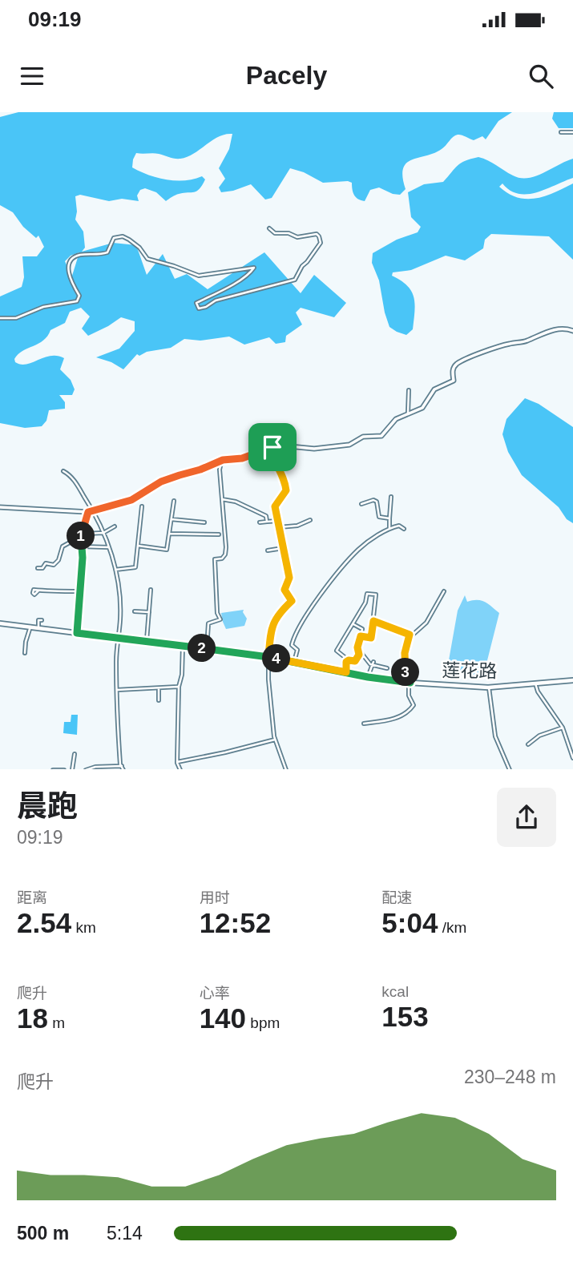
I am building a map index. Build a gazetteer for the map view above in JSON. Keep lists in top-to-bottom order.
{
  "streets": {
    "main road": ["莲花路"]
  },
  "page": {
    "status": "09:19",
    "header": "Pacely",
    "pins": [
      "1",
      "2",
      "4",
      "3"
    ],
    "heading": ["晨跑", "09:19"],
    "stats": [
      ["距离", "2.54 km"],
      ["用时", "12:52"],
      ["配速", "5:04 /km"],
      ["爬升", "18 m"],
      ["心率", "140 bpm"],
      ["kcal", "153"]
    ],
    "chart": ["爬升", "230–248 m"],
    "list": [
      {
        "name": "500 m",
        "note": "5:14"
      }
    ]
  }
}
